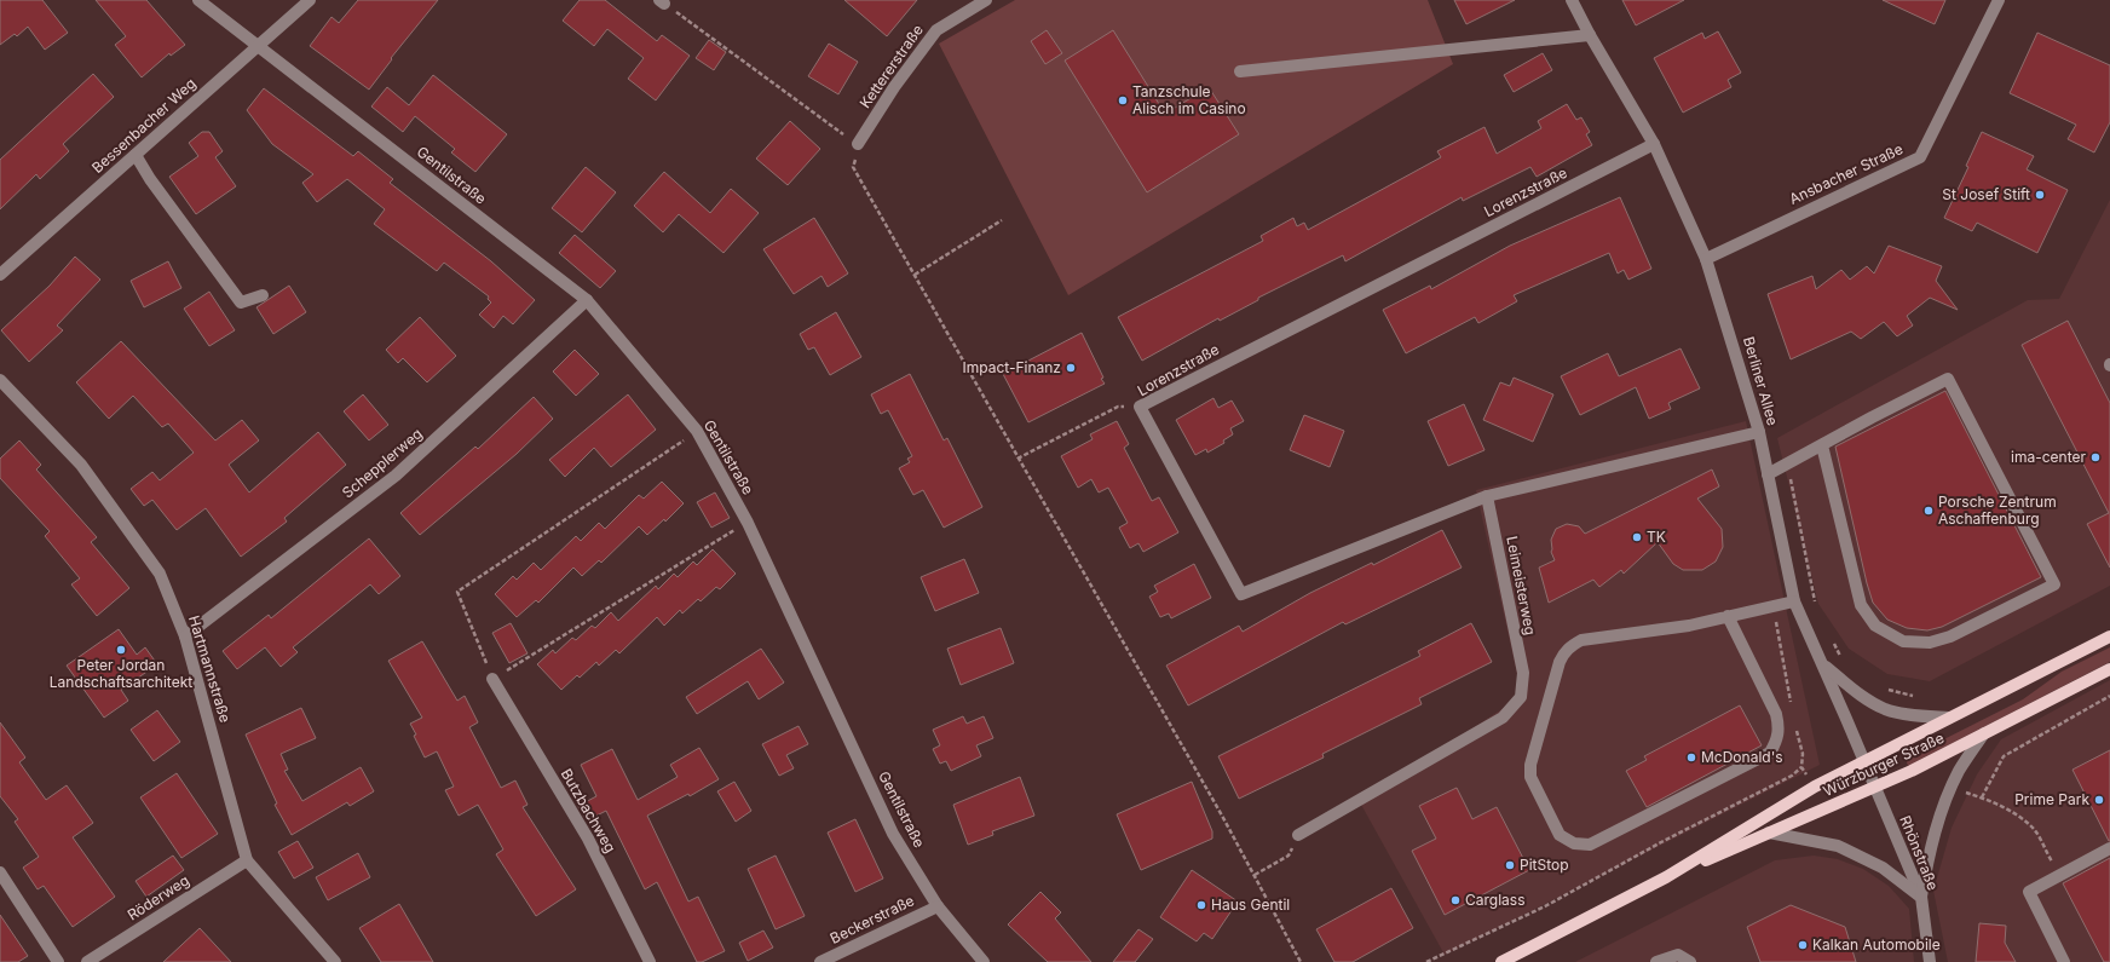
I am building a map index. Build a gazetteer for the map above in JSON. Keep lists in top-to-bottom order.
{
  "streets": {
    "main road": ["Würzburger Straße"],
    "street": [
      "Kettererstraße",
      "Bessenbacher Weg",
      "Ansbacher Straße",
      "Gentilstraße",
      "Lorenzstraße",
      "Berliner Allee",
      "Schepplerweg",
      "Leimeisterweg",
      "Hartmannstraße",
      "Butzbachweg",
      "Rhönstraße",
      "Röderweg",
      "Beckerstraße"
    ]
  },
  "crossings": [
    ["Bessenbacher Weg", "Gentilstraße"],
    ["Ansbacher Straße", "Berliner Allee"],
    ["Gentilstraße", "Schepplerweg"],
    ["Gentilstraße", "Beckerstraße"],
    ["Lorenzstraße", "Berliner Allee"],
    ["Lorenzstraße", "Leimeisterweg"],
    ["Berliner Allee", "Würzburger Straße"],
    ["Berliner Allee", "Rhönstraße"],
    ["Schepplerweg", "Hartmannstraße"],
    ["Hartmannstraße", "Röderweg"],
    ["Würzburger Straße", "Rhönstraße"]
  ],
  "places": [
    "Tanzschule Alisch im Casino",
    "St Josef Stift",
    "Impact-Finanz",
    "ima-center",
    "Porsche Zentrum Aschaffenburg",
    "TK",
    "Peter Jordan Landschaftsarchitekt",
    "McDonald's",
    "Prime Park",
    "PitStop",
    "Carglass",
    "Haus Gentil",
    "Kalkan Automobile"
  ]
}
